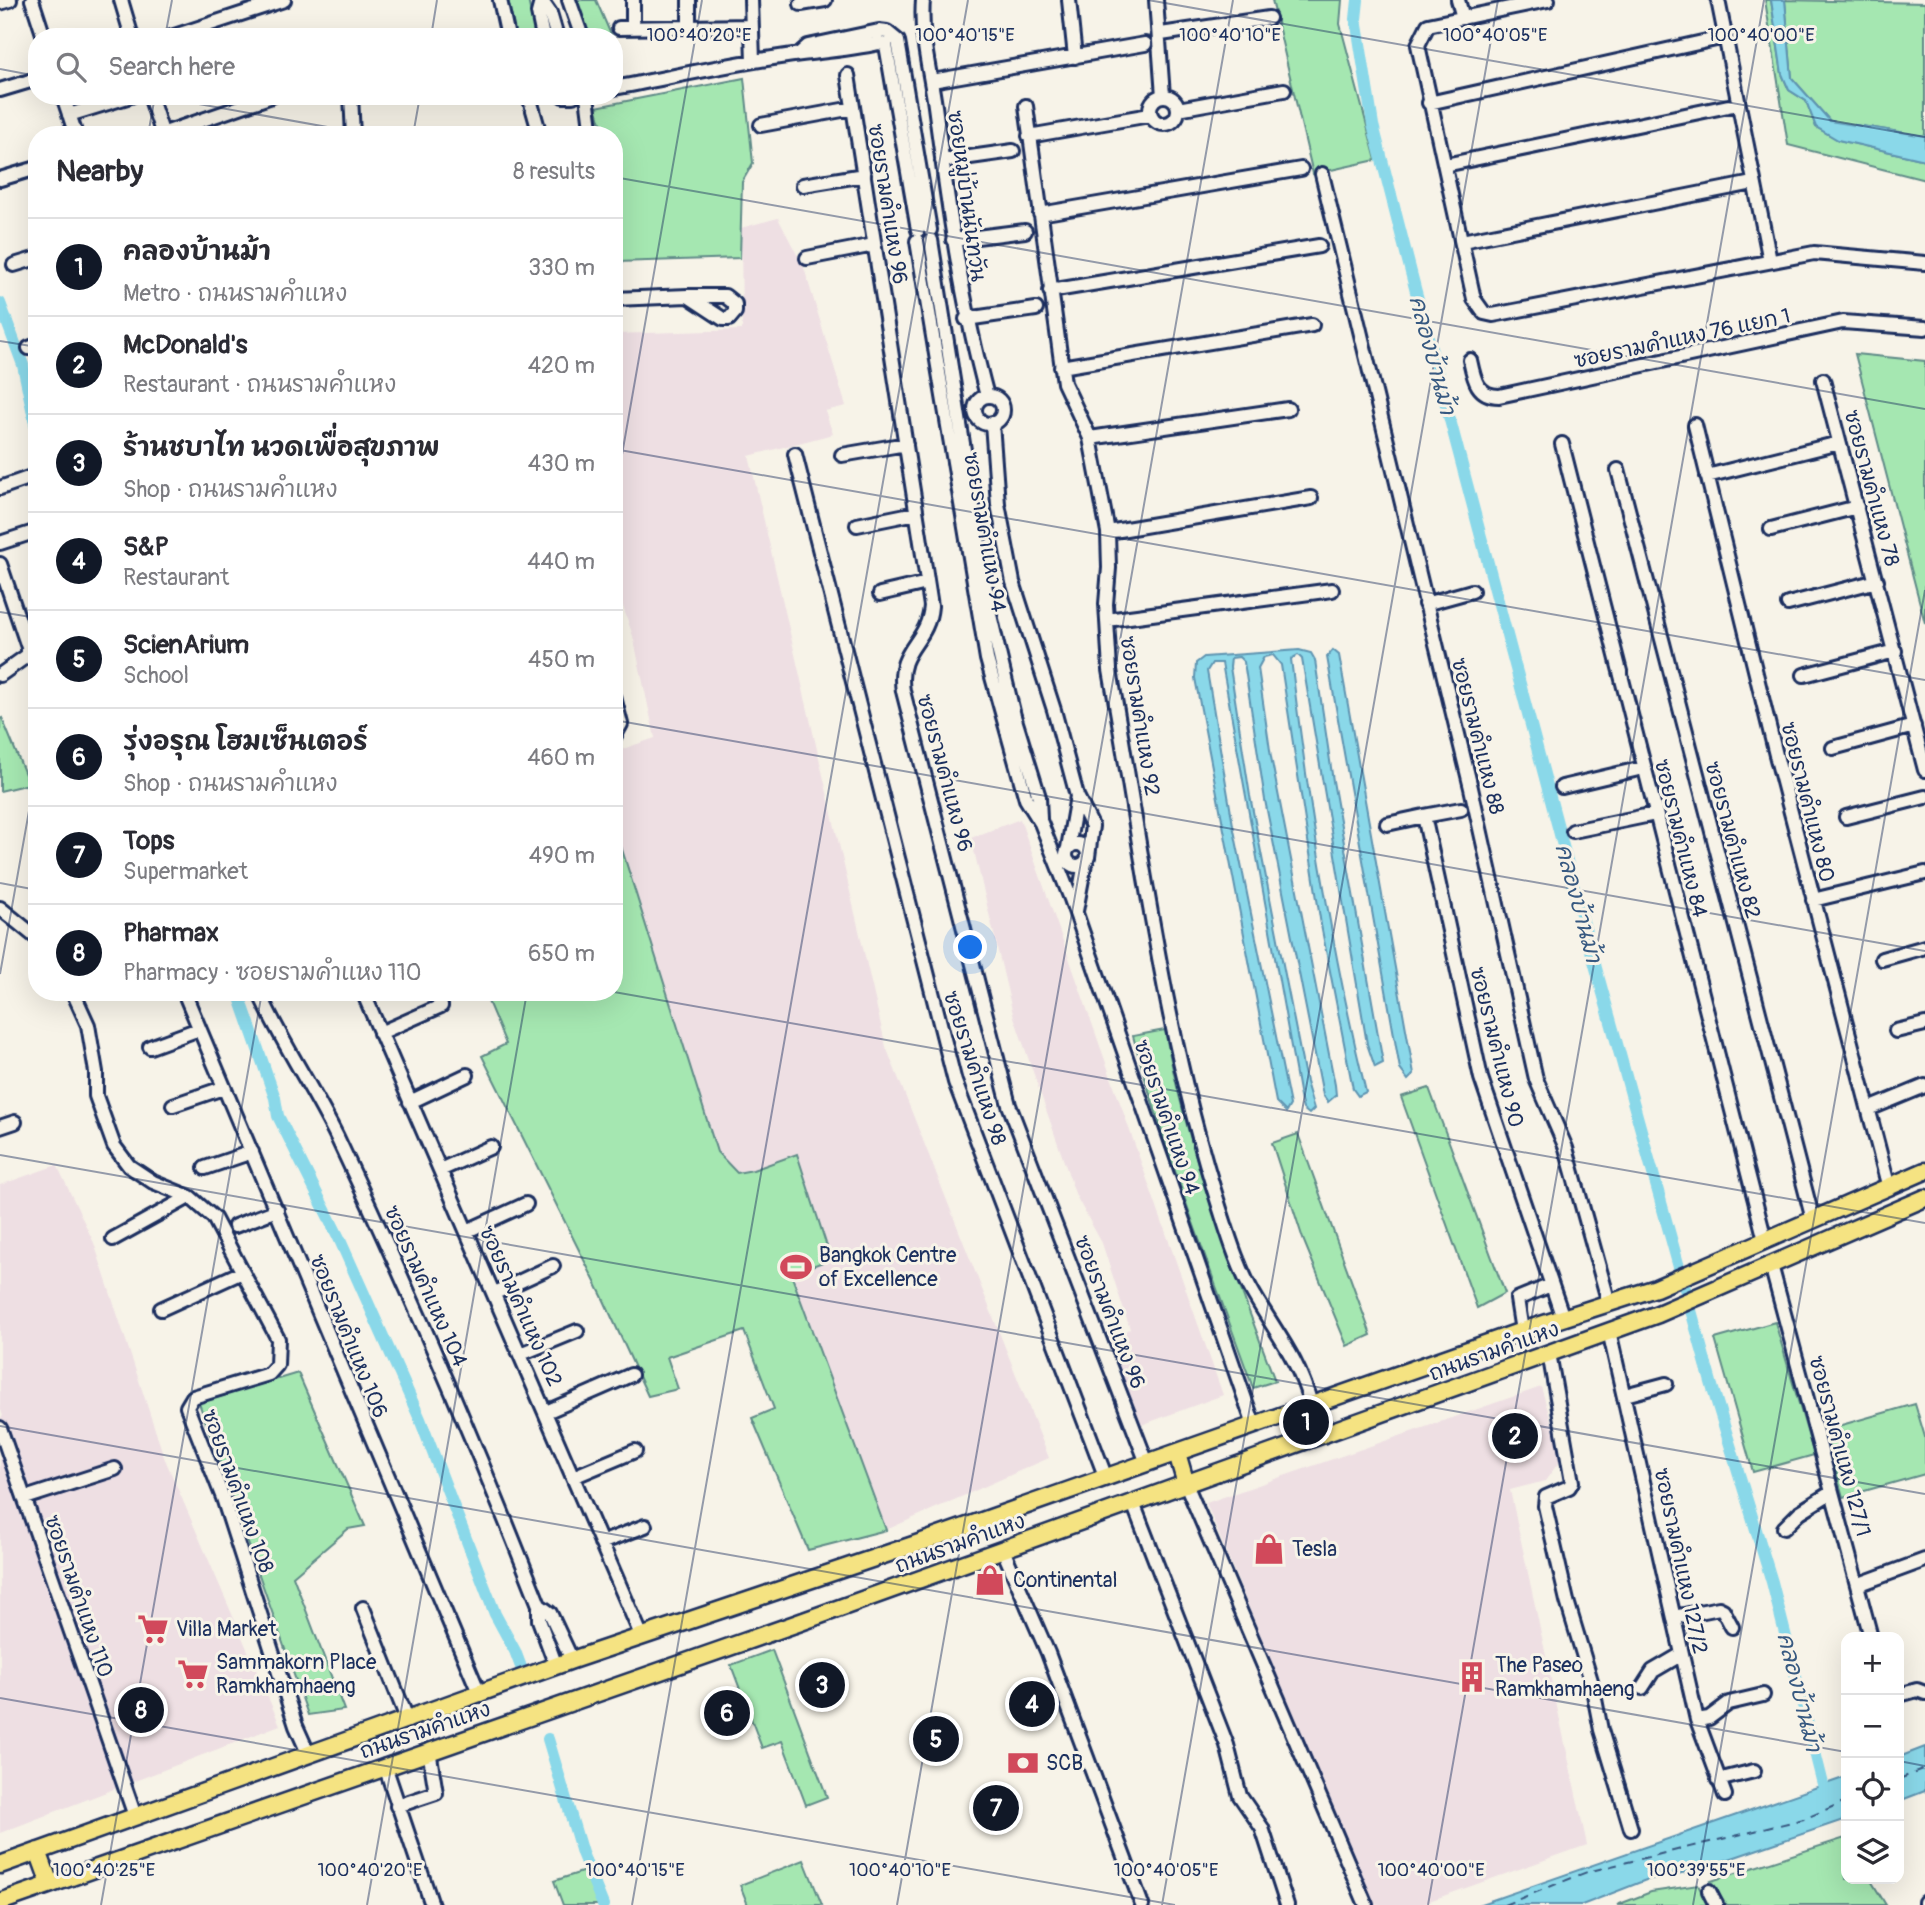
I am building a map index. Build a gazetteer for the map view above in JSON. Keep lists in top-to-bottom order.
{
  "streets": {
    "main road": ["ถนนรามคำแหง"],
    "street": [
      "ซอยหมู่บ้านนันทวัน",
      "ซอยรามคําแหง 96",
      "ซอยรามคำแหง 76 แยก 1",
      "ซอยรามคำแหง 78",
      "ซอยรามคําแหง 94",
      "ซอยรามคําแหง 92",
      "ซอยรามคำแหง 88",
      "ซอยรามคำแหง 80",
      "ซอยรามคำแหง 84",
      "ซอยรามคำแหง 82",
      "ซอยรามคำแหง 90",
      "ซอยรามคําแหง 98",
      "ซอยรามคําแหง 104",
      "ซอยรามคําแหง 102",
      "ซอยรามคําแหง 106",
      "ซอยรามคำแหง 127/1",
      "ซอยรามคำแหง 108",
      "ซอยรามคำแหง 127/2",
      "ซอยรามคำแหง 110"
    ]
  },
  "crossings": [
    ["ซอยหมู่บ้านนันทวัน", "ซอยรามคําแหง 94"],
    ["ซอยรามคําแหง 96", "ถนนรามคำแหง"],
    ["ซอยรามคําแหง 94", "ถนนรามคำแหง"],
    ["ซอยรามคําแหง 92", "ถนนรามคำแหง"],
    ["ซอยรามคำแหง 88", "ถนนรามคำแหง"],
    ["ซอยรามคำแหง 80", "ถนนรามคำแหง"],
    ["ซอยรามคำแหง 84", "ถนนรามคำแหง"],
    ["ซอยรามคำแหง 82", "ถนนรามคำแหง"],
    ["ซอยรามคำแหง 90", "ถนนรามคำแหง"],
    ["ซอยรามคําแหง 98", "ถนนรามคำแหง"],
    ["ซอยรามคําแหง 104", "ถนนรามคำแหง"],
    ["ซอยรามคําแหง 102", "ถนนรามคำแหง"],
    ["ซอยรามคําแหง 106", "ถนนรามคำแหง"],
    ["ถนนรามคำแหง", "ซอยรามคำแหง 127/1"],
    ["ถนนรามคำแหง", "ซอยรามคำแหง 108"],
    ["ถนนรามคำแหง", "ซอยรามคำแหง 127/2"],
    ["ถนนรามคำแหง", "ซอยรามคำแหง 110"]
  ],
  "water": ["คลองบ้านม้า"],
  "places": {
    "sports": ["Bangkok Centre of Excellence"],
    "shop": ["Tesla", "Continental"],
    "supermarket": ["Villa Market", "Sammakorn Place Ramkhamhaeng"],
    "building": ["The Paseo Ramkhamhaeng"],
    "bank": ["SCB"]
  },
  "page": {
    "search": "Search here",
    "heading": ["Nearby", "8 results"],
    "list": [
      {
        "mark": "1",
        "name": "คลองบ้านม้า",
        "note": "Metro · ถนนรามคำแหง",
        "value": "330 m"
      },
      {
        "mark": "2",
        "name": "McDonald's",
        "note": "Restaurant · ถนนรามคำแหง",
        "value": "420 m"
      },
      {
        "mark": "3",
        "name": "ร้านชบาไท นวดเพื่อสุขภาพ",
        "note": "Shop · ถนนรามคำแหง",
        "value": "430 m"
      },
      {
        "mark": "4",
        "name": "S&P",
        "note": "Restaurant",
        "value": "440 m"
      },
      {
        "mark": "5",
        "name": "ScienArium",
        "note": "School",
        "value": "450 m"
      },
      {
        "mark": "6",
        "name": "รุ่งอรุณ โฮมเซ็นเตอร์",
        "note": "Shop · ถนนรามคำแหง",
        "value": "460 m"
      },
      {
        "mark": "7",
        "name": "Tops",
        "note": "Supermarket",
        "value": "490 m"
      },
      {
        "mark": "8",
        "name": "Pharmax",
        "note": "Pharmacy · ซอยรามคำแหง 110",
        "value": "650 m"
      }
    ],
    "pins": [
      "1",
      "2",
      "3",
      "4",
      "8",
      "6",
      "5",
      "7"
    ],
    "map_buttons": ["+", "−"]
  },
  "coordinates": [
    "100°40'00\"E",
    "100°40'20\"E",
    "100°40'15\"E",
    "100°40'10\"E",
    "100°40'05\"E",
    "100°40'25\"E",
    "100°39'55\"E"
  ]
}
